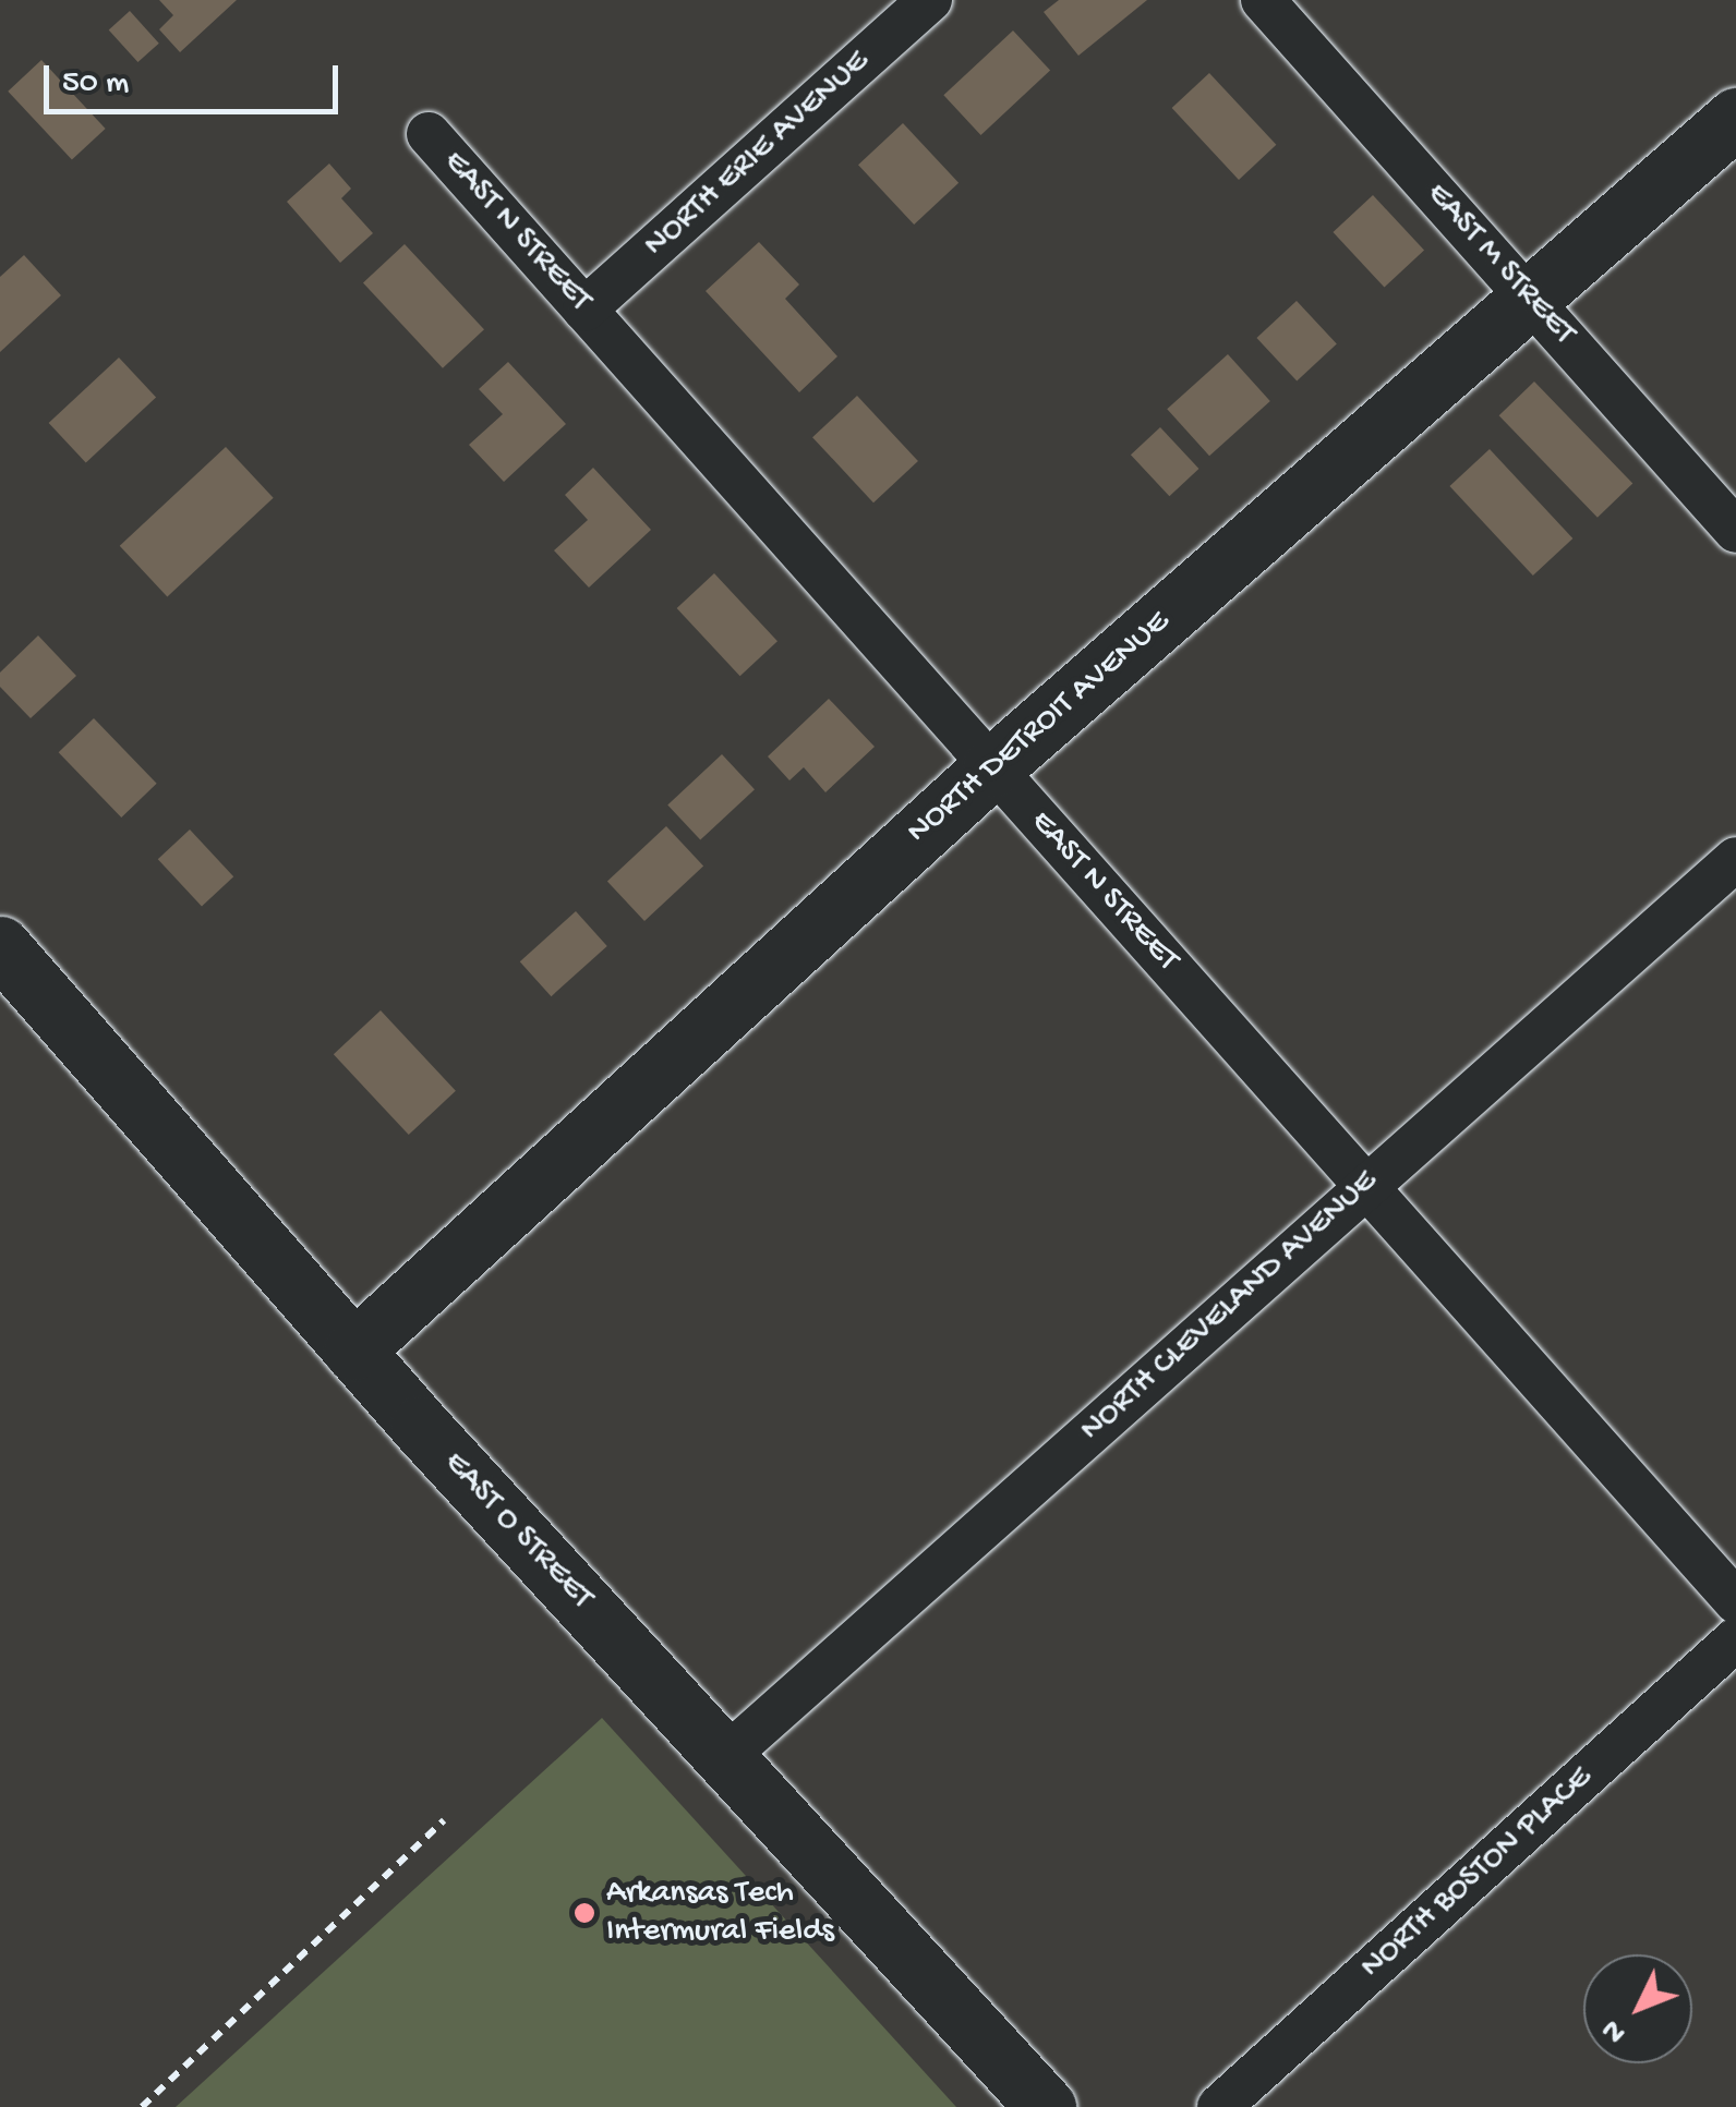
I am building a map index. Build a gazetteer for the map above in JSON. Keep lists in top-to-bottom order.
{
  "streets": {
    "street": [
      "NORTH ERIE AVENUE",
      "EAST N STREET",
      "EAST M STREET",
      "NORTH DETROIT AVENUE",
      "NORTH CLEVELAND AVENUE",
      "EAST O STREET",
      "NORTH BOSTON PLACE"
    ]
  },
  "crossings": [
    ["NORTH ERIE AVENUE", "EAST N STREET"],
    ["EAST N STREET", "NORTH DETROIT AVENUE"],
    ["EAST N STREET", "NORTH CLEVELAND AVENUE"],
    ["EAST M STREET", "NORTH DETROIT AVENUE"],
    ["NORTH DETROIT AVENUE", "EAST O STREET"],
    ["NORTH CLEVELAND AVENUE", "EAST O STREET"]
  ],
  "places": ["Arkansas Tech Intermural Fields"],
  "scale_bar": "50 m",
  "north": "bottom left"
}
